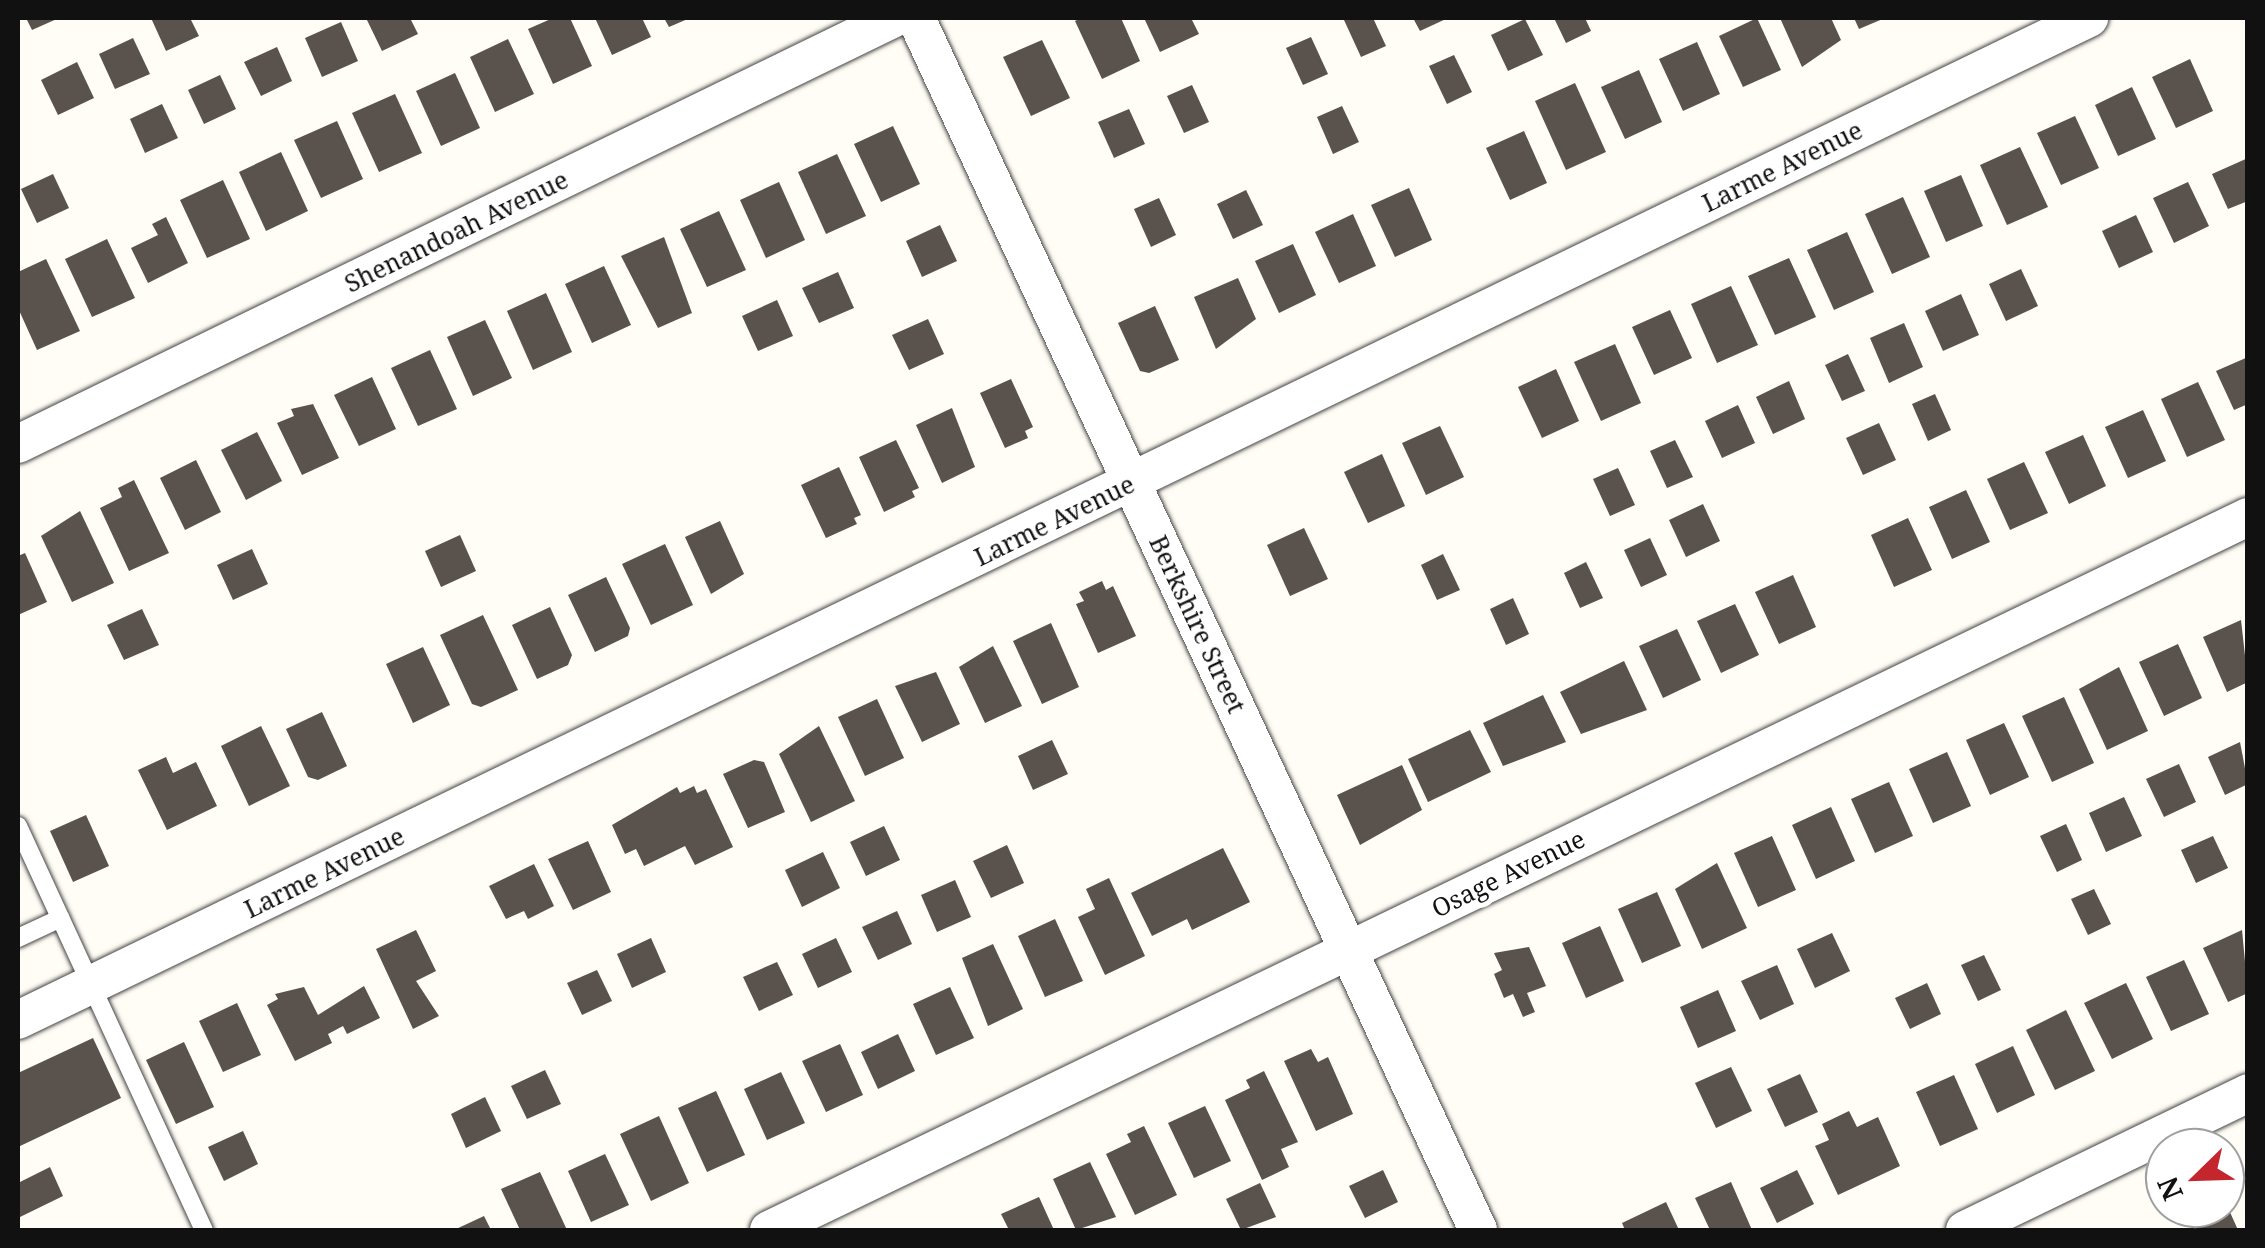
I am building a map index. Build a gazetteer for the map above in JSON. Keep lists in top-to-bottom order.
{
  "streets": {
    "street": [
      "Larme Avenue",
      "Shenandoah Avenue",
      "Berkshire Street",
      "Osage Avenue"
    ]
  },
  "crossings": [
    ["Larme Avenue", "Berkshire Street"],
    ["Berkshire Street", "Osage Avenue"]
  ],
  "north": "bottom left"
}
